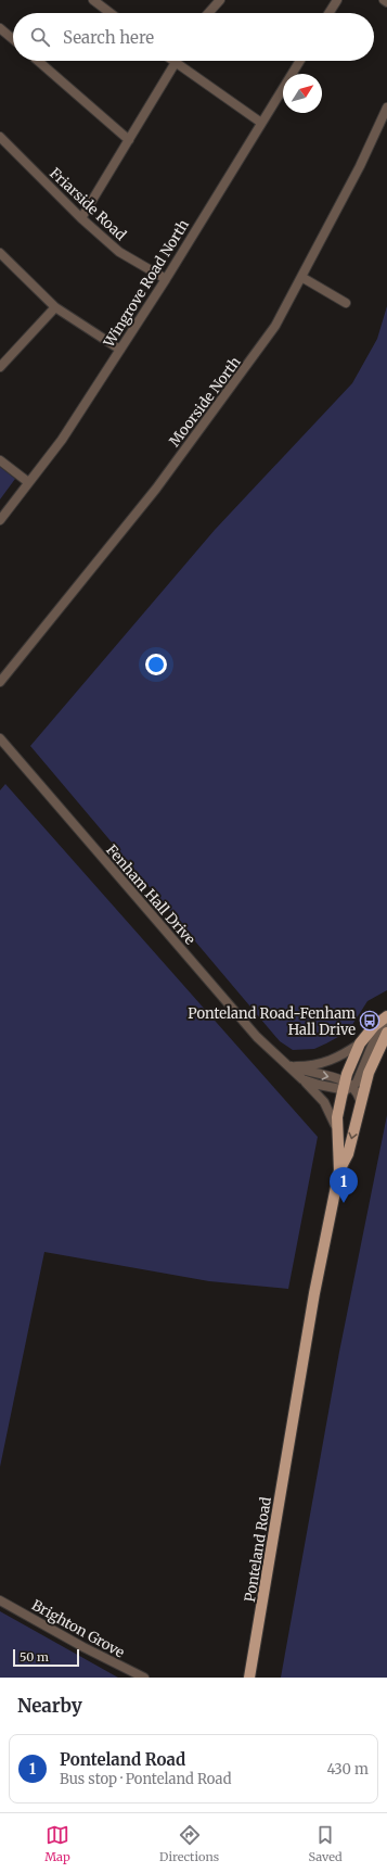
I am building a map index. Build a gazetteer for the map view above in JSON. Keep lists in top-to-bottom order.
{
  "streets": {
    "main road": ["Ponteland Road"],
    "street": [
      "Friarside Road",
      "Wingrove Road North",
      "Moorside North",
      "Fenham Hall Drive",
      "Brighton Grove"
    ]
  },
  "crossings": [
    ["Friarside Road", "Wingrove Road North"],
    ["Fenham Hall Drive", "Ponteland Road"]
  ],
  "places": {
    "bus stop": ["Ponteland Road-Fenham Hall Drive"]
  },
  "scale_bar": "50 m",
  "north": "top right",
  "page": {
    "search": "Search here",
    "pins": "1",
    "scale": "50 m",
    "heading": "Nearby",
    "list": [
      {
        "mark": "1",
        "name": "Ponteland Road",
        "note": "Bus stop · Ponteland Road",
        "value": "430 m"
      }
    ],
    "nav": ["Map", "Directions", "Saved"]
  }
}
